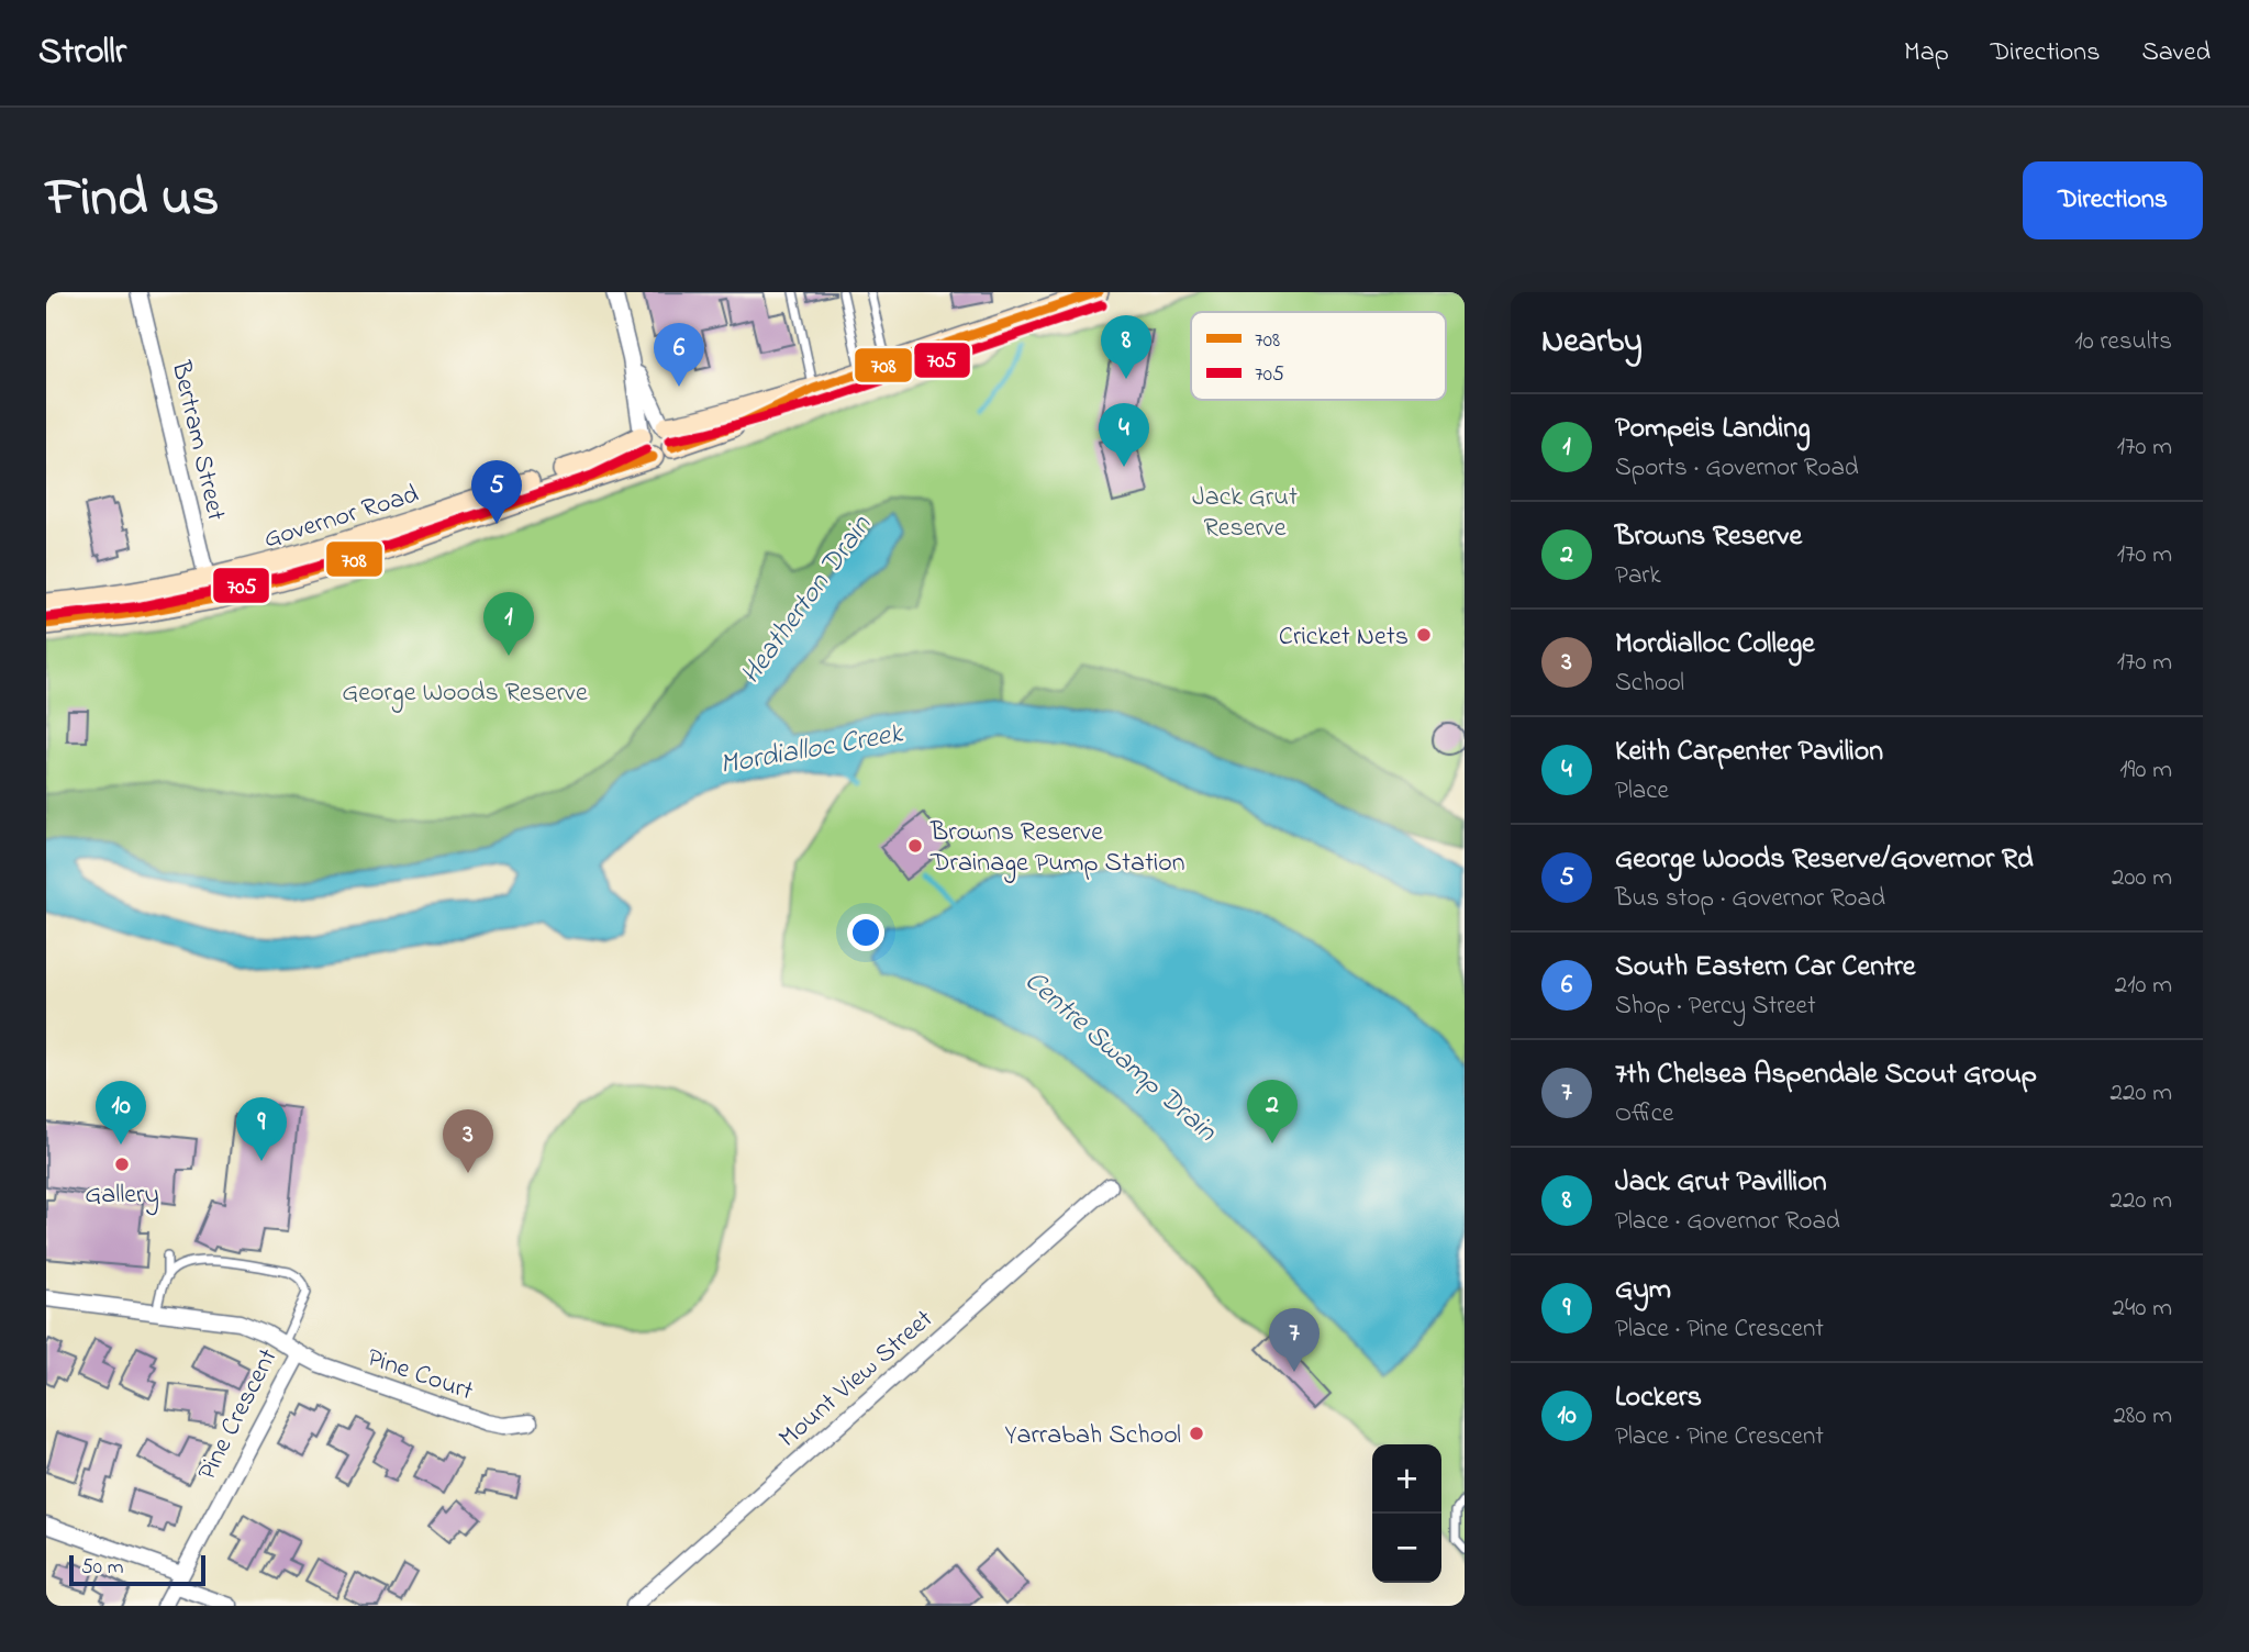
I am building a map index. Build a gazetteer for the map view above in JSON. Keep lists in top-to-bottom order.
{
  "streets": {
    "street": [
      "Bertram Street",
      "Governor Road",
      "Pine Court",
      "Mount View Street",
      "Pine Crescent"
    ]
  },
  "crossings": [
    ["Bertram Street", "Governor Road"],
    ["Pine Court", "Pine Crescent"]
  ],
  "water": ["Heatherton Drain", "Mordialloc Creek", "Centre Swamp Drain"],
  "parks": ["Jack Grut Reserve", "George Woods Reserve"],
  "places": [
    "Cricket Nets",
    "Browns Reserve Drainage Pump Station",
    "Gallery",
    "Yarrabah School"
  ],
  "lines": ["transit line 708", "transit line 705"],
  "legend": ["708", "705"],
  "scale_bar": "50 m",
  "page": {
    "header": "Strollr",
    "nav": ["Map", "Directions", "Saved"],
    "title": "Find us",
    "buttons": "Directions",
    "heading": ["Nearby", "10 results"],
    "pins": [
      "8",
      "6",
      "4",
      "5",
      "1",
      "2",
      "10",
      "9",
      "3",
      "7"
    ],
    "list": [
      {
        "mark": "1",
        "name": "Pompeis Landing",
        "note": "Sports · Governor Road",
        "value": "170 m"
      },
      {
        "mark": "2",
        "name": "Browns Reserve",
        "note": "Park",
        "value": "170 m"
      },
      {
        "mark": "3",
        "name": "Mordialloc College",
        "note": "School",
        "value": "170 m"
      },
      {
        "mark": "4",
        "name": "Keith Carpenter Pavilion",
        "note": "Place",
        "value": "190 m"
      },
      {
        "mark": "5",
        "name": "George Woods Reserve/Governor Rd",
        "note": "Bus stop · Governor Road",
        "value": "200 m"
      },
      {
        "mark": "6",
        "name": "South Eastern Car Centre",
        "note": "Shop · Percy Street",
        "value": "210 m"
      },
      {
        "mark": "7",
        "name": "7th Chelsea Aspendale Scout Group",
        "note": "Office",
        "value": "220 m"
      },
      {
        "mark": "8",
        "name": "Jack Grut Pavillion",
        "note": "Place · Governor Road",
        "value": "220 m"
      },
      {
        "mark": "9",
        "name": "Gym",
        "note": "Place · Pine Crescent",
        "value": "240 m"
      },
      {
        "mark": "10",
        "name": "Lockers",
        "note": "Place · Pine Crescent",
        "value": "280 m"
      }
    ],
    "map_buttons": ["+", "−"],
    "scale": "50 m"
  }
}
